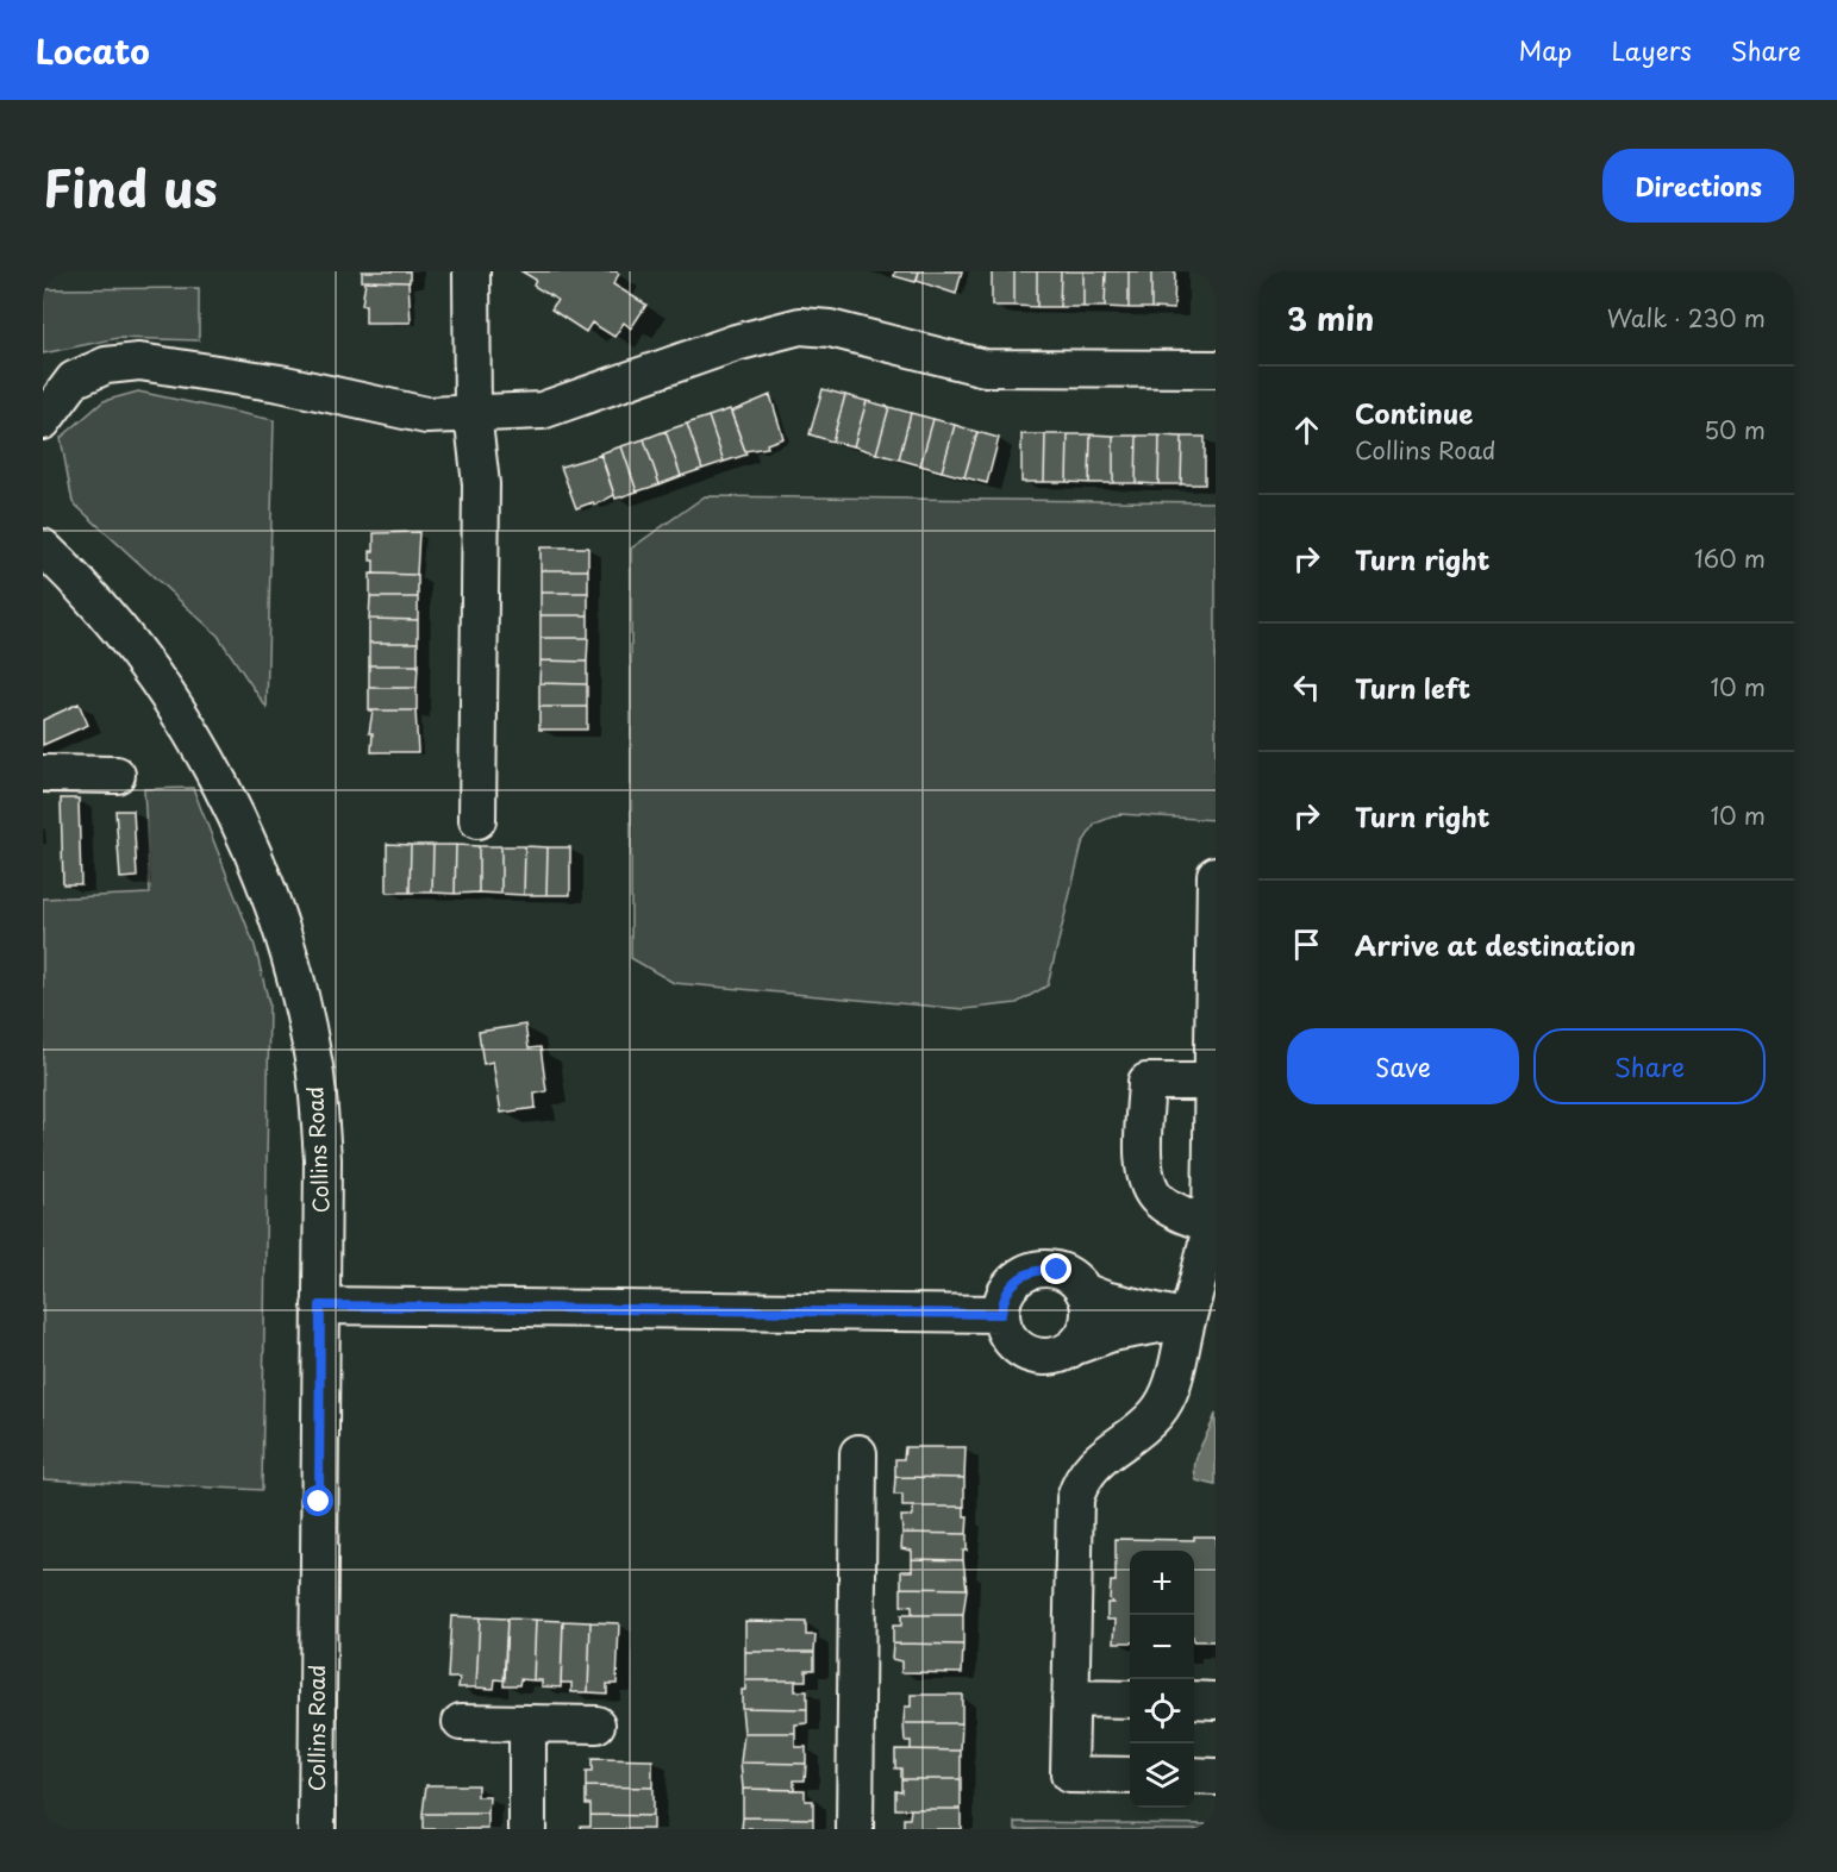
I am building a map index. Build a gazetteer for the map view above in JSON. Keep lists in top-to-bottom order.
{
  "streets": {
    "street": ["Collins Road"]
  },
  "page": {
    "header": "Locato",
    "nav": ["Map", "Layers", "Share"],
    "title": "Find us",
    "buttons": [
      "Directions",
      ["Save", "Share"]
    ],
    "heading": ["3 min", "Walk · 230 m"],
    "list": [
      ["Continue", "Collins Road", "50 m"],
      ["Turn right", "160 m"],
      ["Turn left", "10 m"],
      ["Turn right", "10 m"],
      "Arrive at destination"
    ],
    "map_buttons": ["+", "−"]
  }
}
